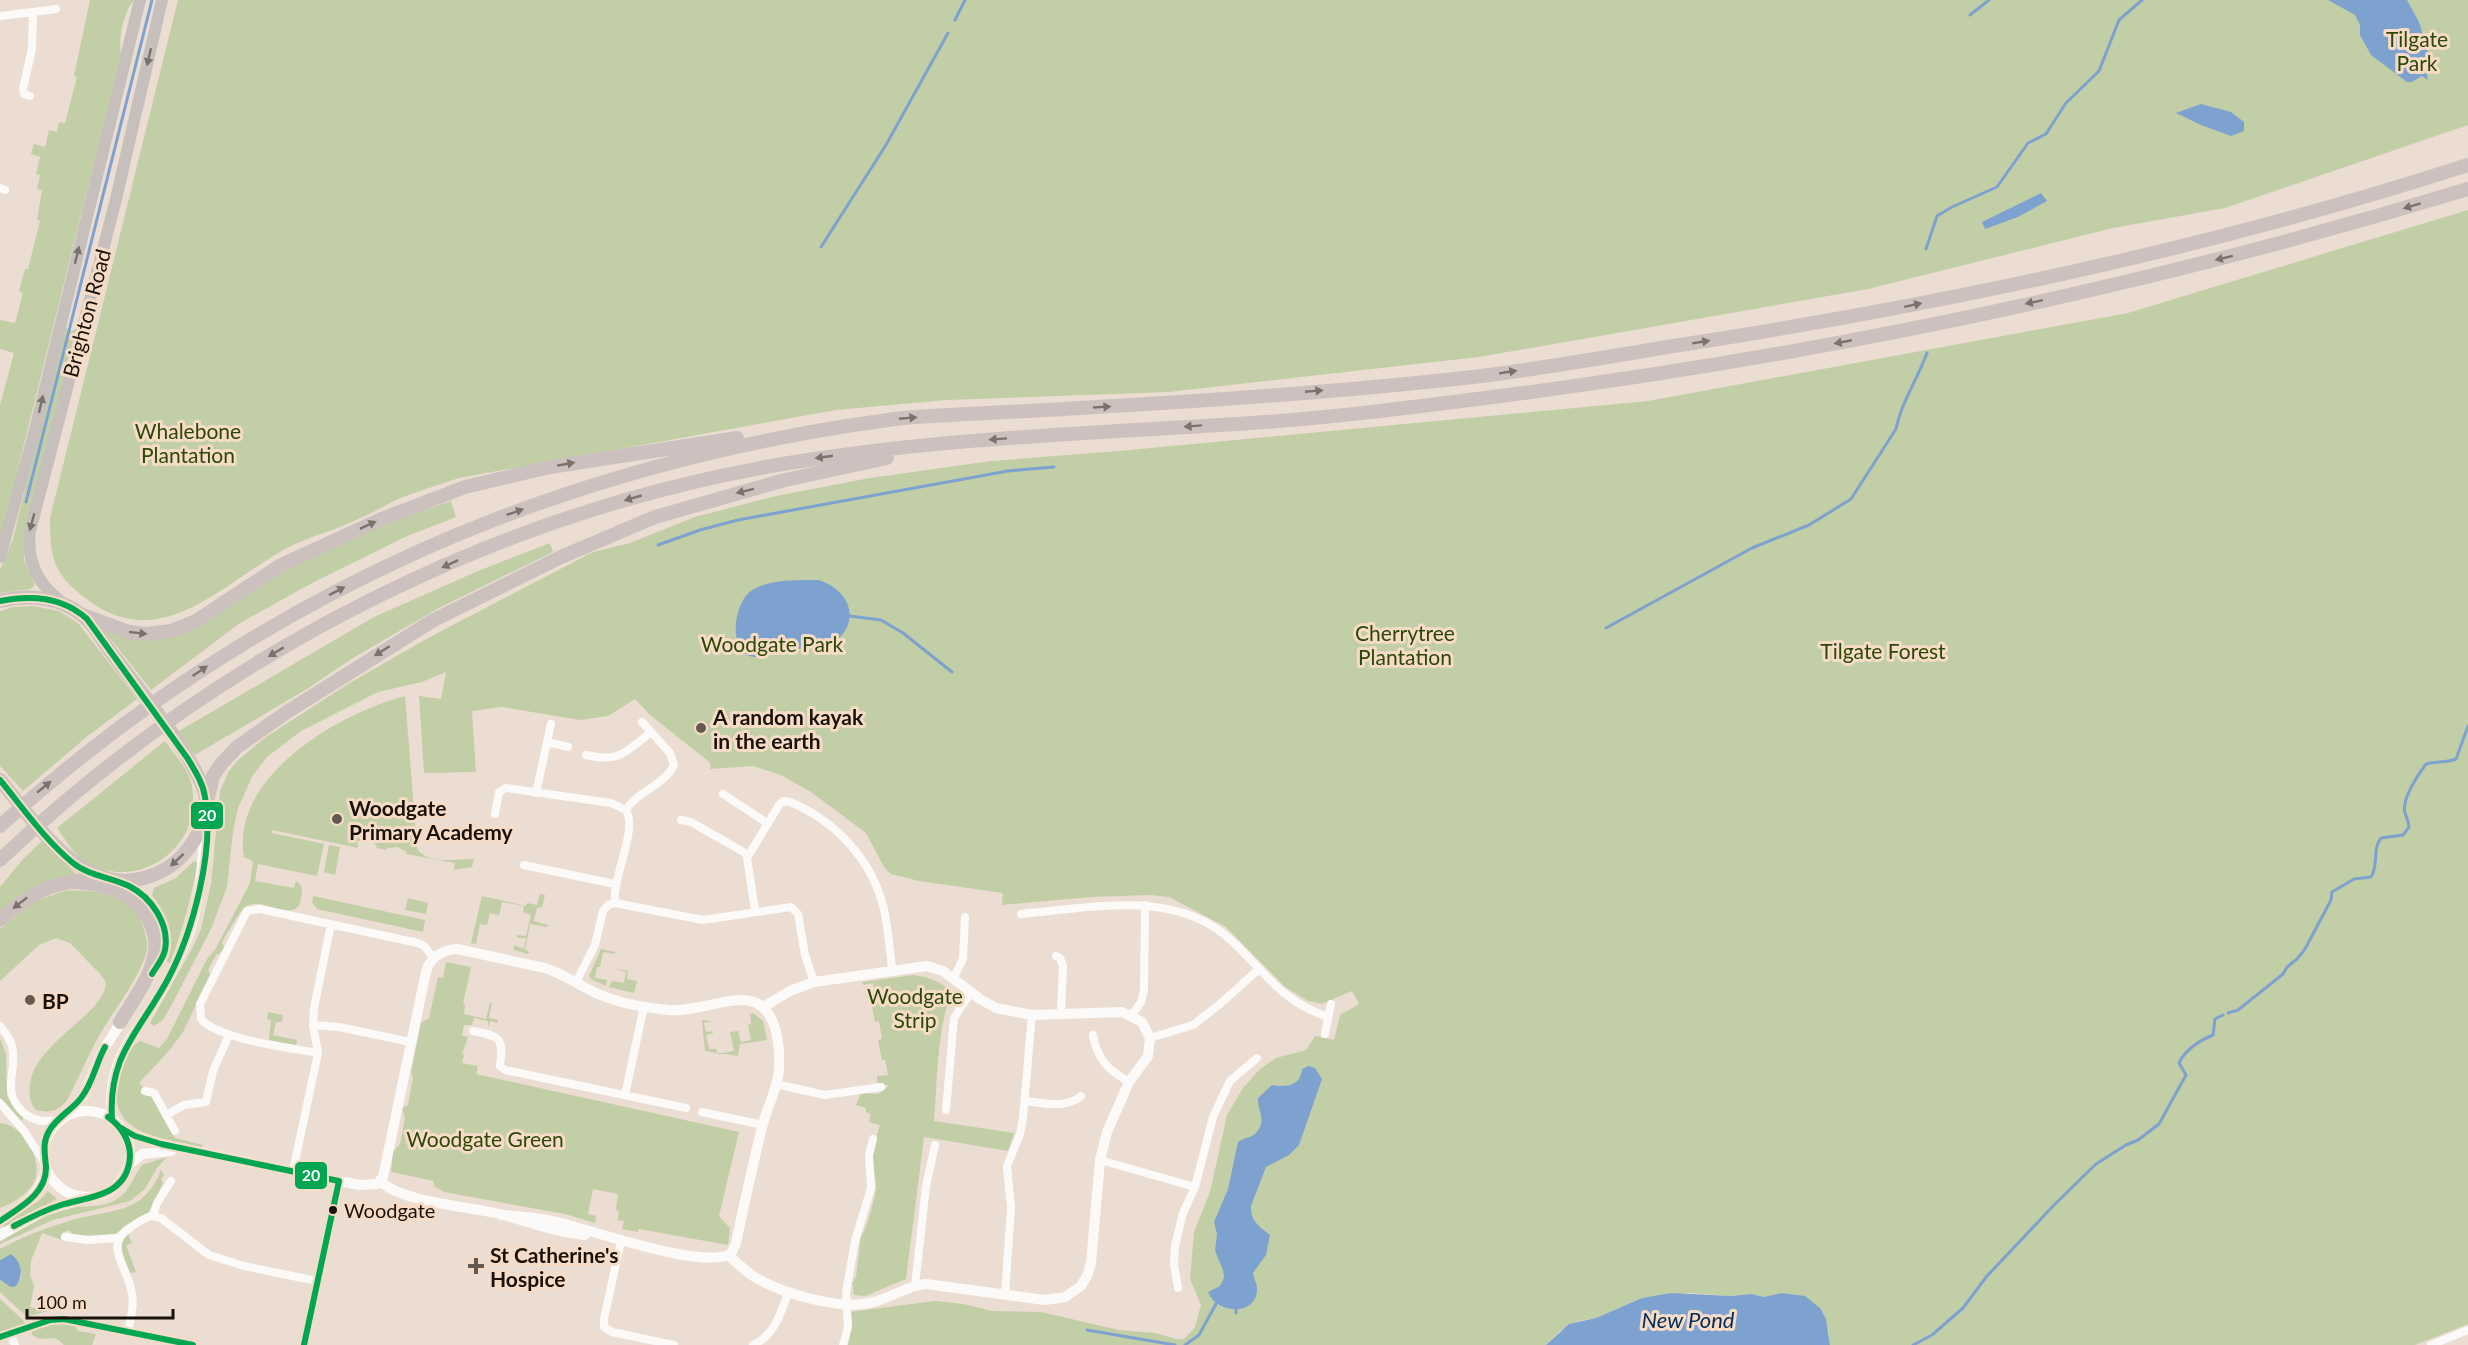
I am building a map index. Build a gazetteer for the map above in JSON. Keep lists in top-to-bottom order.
{
  "streets": {
    "main road": ["Brighton Road"]
  },
  "water": ["New Pond"],
  "parks": [
    "Tilgate Park",
    "Whalebone Plantation",
    "Cherrytree Plantation",
    "Woodgate Park",
    "Tilgate Forest",
    "Woodgate Strip",
    "Woodgate Green"
  ],
  "places": {
    "other": [
      "A random kayak in the earth",
      "Woodgate Primary Academy",
      "BP",
      "Woodgate"
    ],
    "health": ["St Catherine's Hospice"]
  },
  "lines": ["transit line 20"],
  "scale_bar": "100 m"
}
